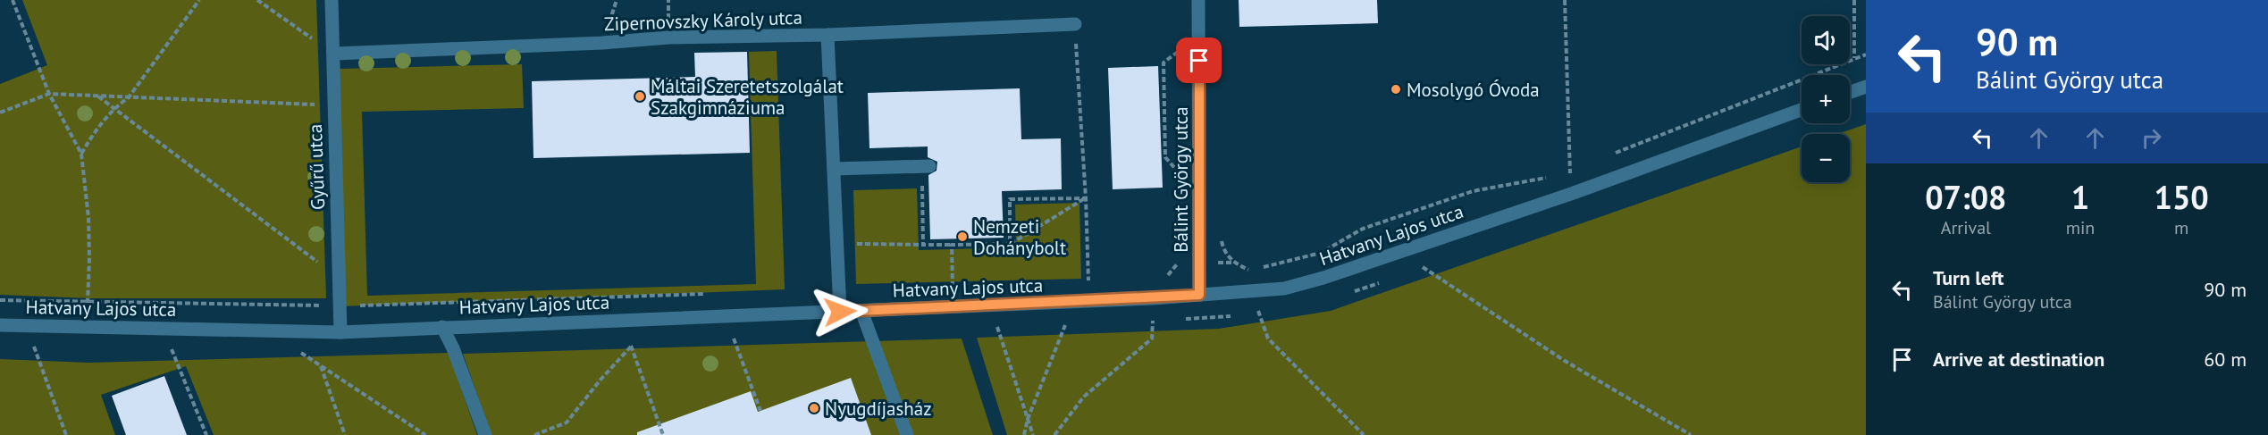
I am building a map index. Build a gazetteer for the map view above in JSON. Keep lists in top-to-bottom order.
{
  "streets": {
    "street": [
      "Zipernovszky Károly utca",
      "Gyűrű utca",
      "Bálint György utca",
      "Hatvany Lajos utca"
    ]
  },
  "crossings": [
    ["Zipernovszky Károly utca", "Gyűrű utca"],
    ["Gyűrű utca", "Hatvany Lajos utca"],
    ["Bálint György utca", "Hatvany Lajos utca"]
  ],
  "places": [
    "Mosolygó Óvoda",
    "Máltai Szeretetszolgálat Szakgimnáziuma",
    "Nemzeti Dohánybolt",
    "Nyugdíjasház"
  ],
  "page": {
    "turn": ["90 m", "Bálint György utca"],
    "map_buttons": ["+", "−"],
    "eta": [
      "07:08",
      "Arrival",
      "1",
      "min",
      "150",
      "m"
    ],
    "list": [
      {
        "name": "Turn left",
        "note": "Bálint György utca",
        "value": "90 m"
      },
      {
        "name": "Arrive at destination",
        "value": "60 m"
      }
    ]
  }
}
